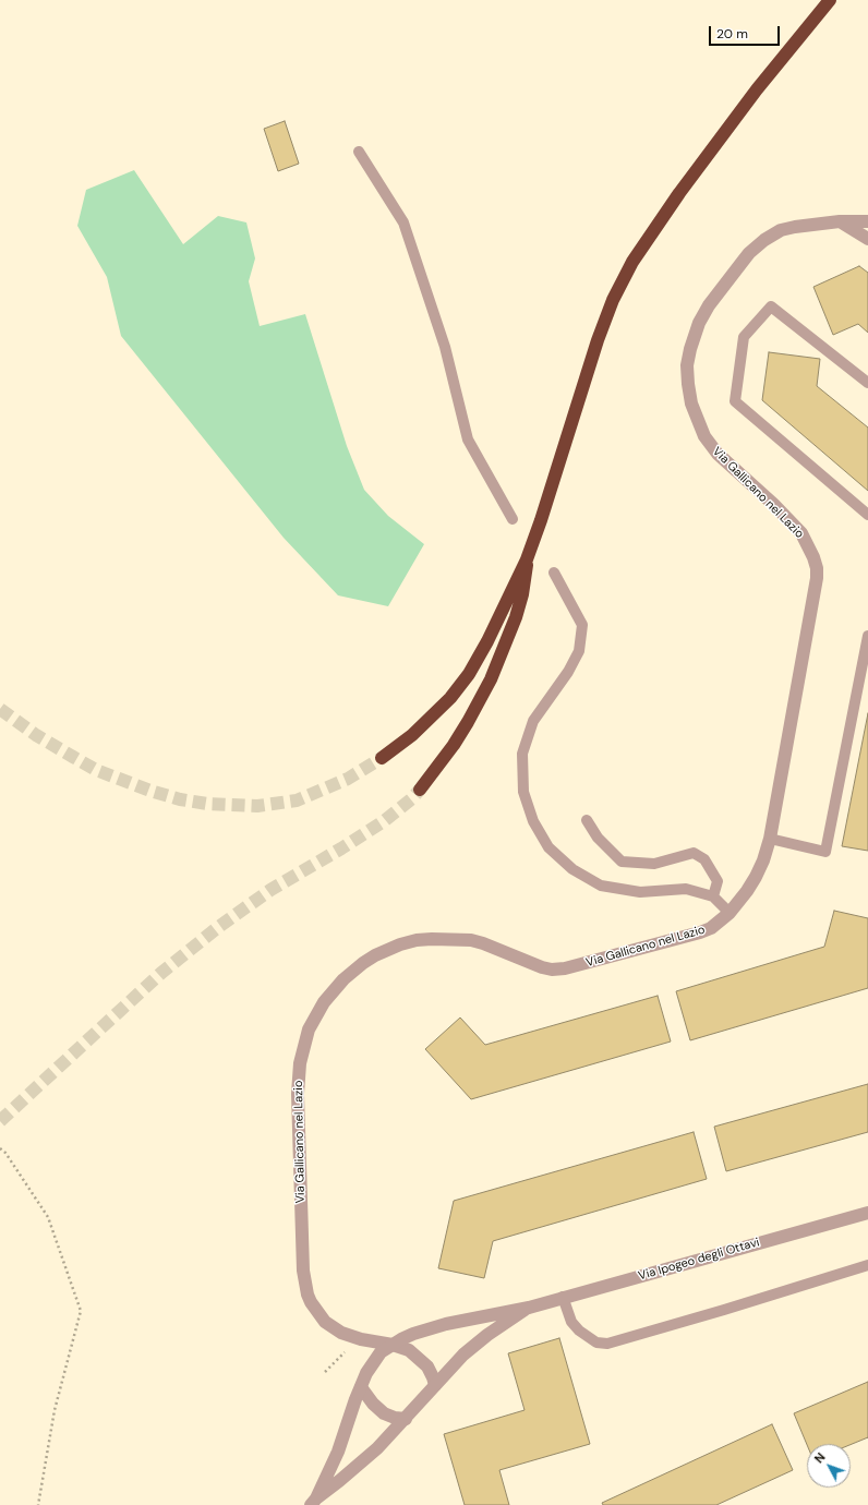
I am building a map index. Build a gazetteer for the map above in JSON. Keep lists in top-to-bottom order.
{
  "streets": {
    "street": ["Via Gallicano nel Lazio", "Via Ipogeo degli Ottavi"]
  },
  "crossings": [
    ["Via Gallicano nel Lazio", "Via Ipogeo degli Ottavi"]
  ],
  "scale_bar": "20 m",
  "north": "top left"
}
